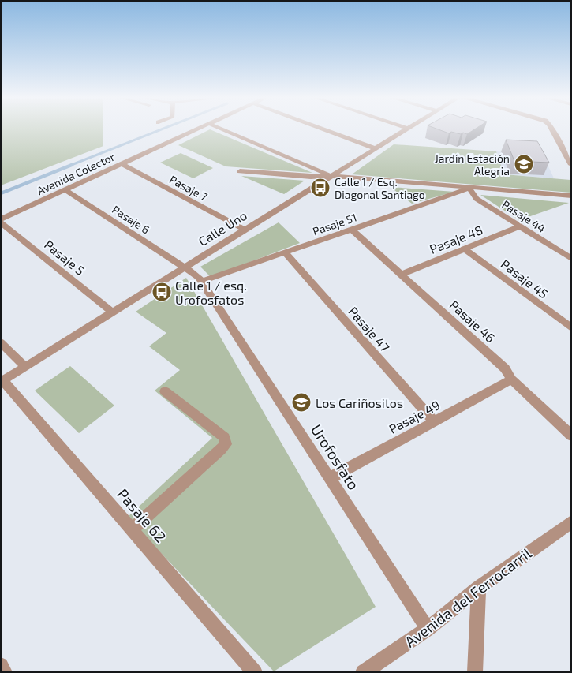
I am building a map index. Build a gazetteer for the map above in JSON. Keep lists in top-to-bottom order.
{
  "streets": {
    "street": [
      "Avenida Colector",
      "Pasaje 7",
      "Pasaje 44",
      "Pasaje 6",
      "Pasaje 51",
      "Calle Uno",
      "Pasaje 48",
      "Pasaje 5",
      "Pasaje 45",
      "Pasaje 46",
      "Pasaje 47",
      "Pasaje 49",
      "Urofosfato",
      "Pasaje 62",
      "Avenida del Ferrocarril"
    ]
  },
  "crossings": [
    ["Avenida Colector", "Pasaje 7"],
    ["Avenida Colector", "Pasaje 6"],
    ["Avenida Colector", "Pasaje 5"],
    ["Pasaje 7", "Calle Uno"],
    ["Pasaje 44", "Pasaje 51"],
    ["Pasaje 44", "Pasaje 48"],
    ["Pasaje 6", "Calle Uno"],
    ["Pasaje 6", "Urofosfato"],
    ["Pasaje 51", "Pasaje 46"],
    ["Pasaje 51", "Pasaje 47"],
    ["Calle Uno", "Pasaje 5"],
    ["Calle Uno", "Urofosfato"],
    ["Calle Uno", "Pasaje 62"],
    ["Pasaje 48", "Pasaje 45"],
    ["Pasaje 48", "Pasaje 46"],
    ["Pasaje 46", "Pasaje 49"],
    ["Pasaje 47", "Pasaje 49"],
    ["Pasaje 49", "Urofosfato"],
    ["Urofosfato", "Avenida del Ferrocarril"]
  ],
  "places": {
    "school or university": ["Jardín Estación Alegria", "Los Cariñositos"],
    "bus stop": ["Calle 1 / Esq. Diagonal Santiago", "Calle 1 / esq. Urofosfatos"]
  }
}
